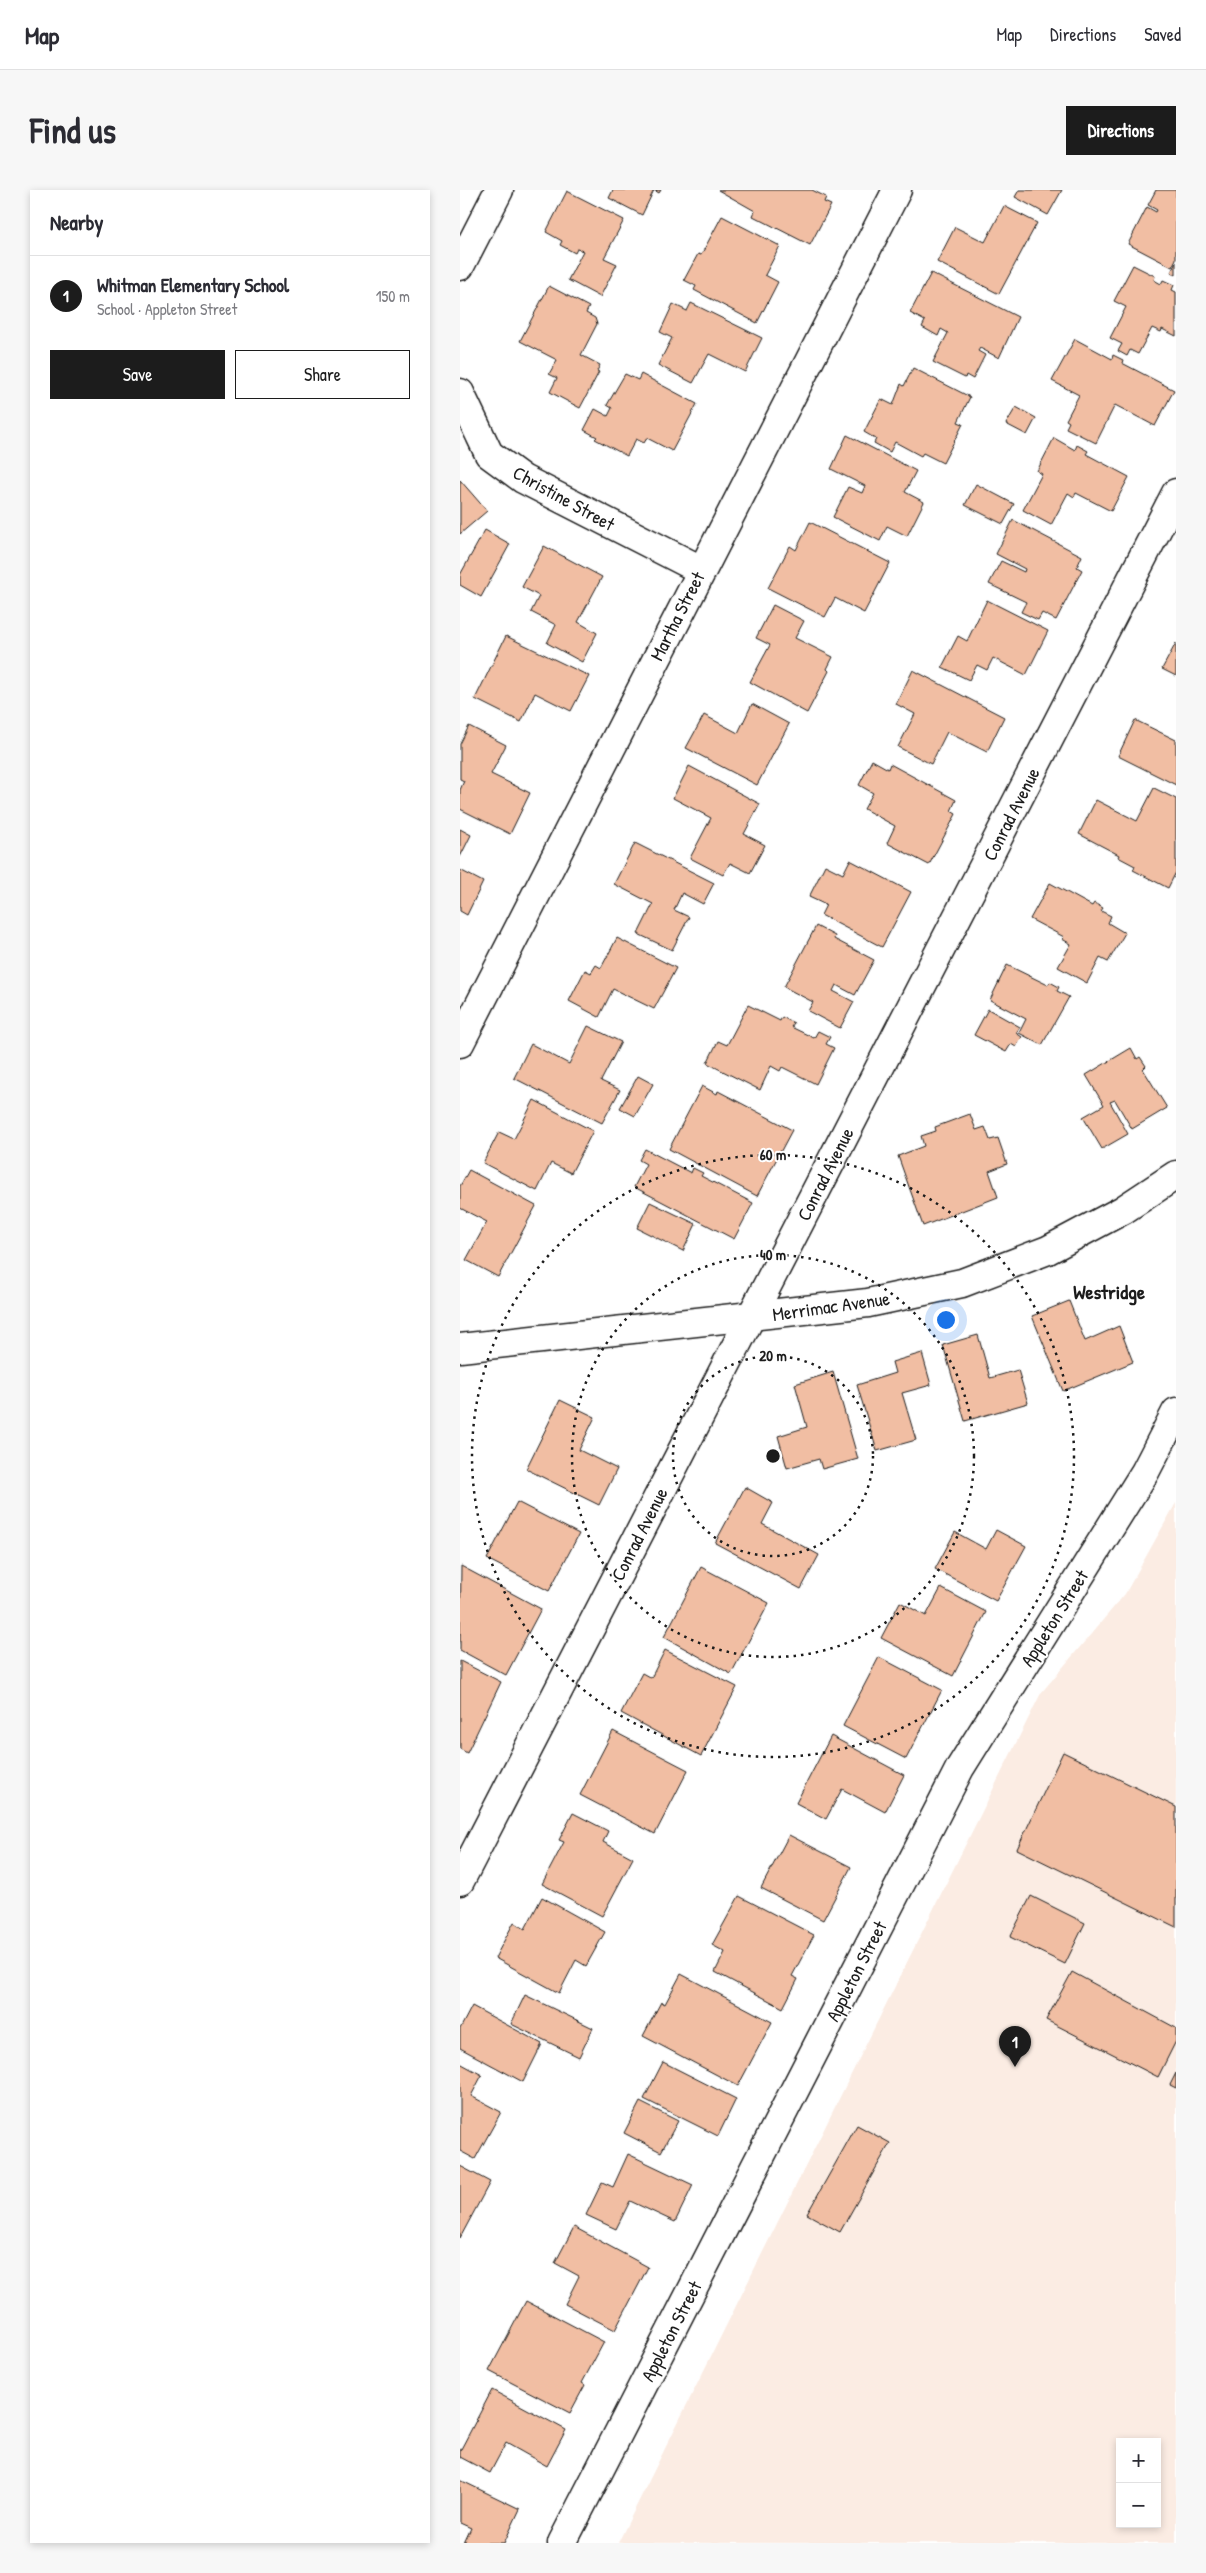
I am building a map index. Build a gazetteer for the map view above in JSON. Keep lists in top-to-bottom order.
{
  "streets": {
    "street": [
      "Christine Street",
      "Martha Street",
      "Conrad Avenue",
      "Merrimac Avenue",
      "Appleton Street"
    ]
  },
  "crossings": [
    ["Christine Street", "Martha Street"],
    ["Conrad Avenue", "Merrimac Avenue"]
  ],
  "districts": ["Westridge"],
  "page": {
    "header": "Map",
    "nav": ["Map", "Directions", "Saved"],
    "buttons": [
      "Directions",
      ["Save", "Share"]
    ],
    "title": "Find us",
    "heading": "Nearby",
    "list": [
      {
        "mark": "1",
        "name": "Whitman Elementary School",
        "note": "School · Appleton Street",
        "value": "150 m"
      }
    ],
    "pins": "1",
    "map_buttons": ["+", "−"]
  },
  "rings": ["60 m", "40 m", "20 m"]
}
